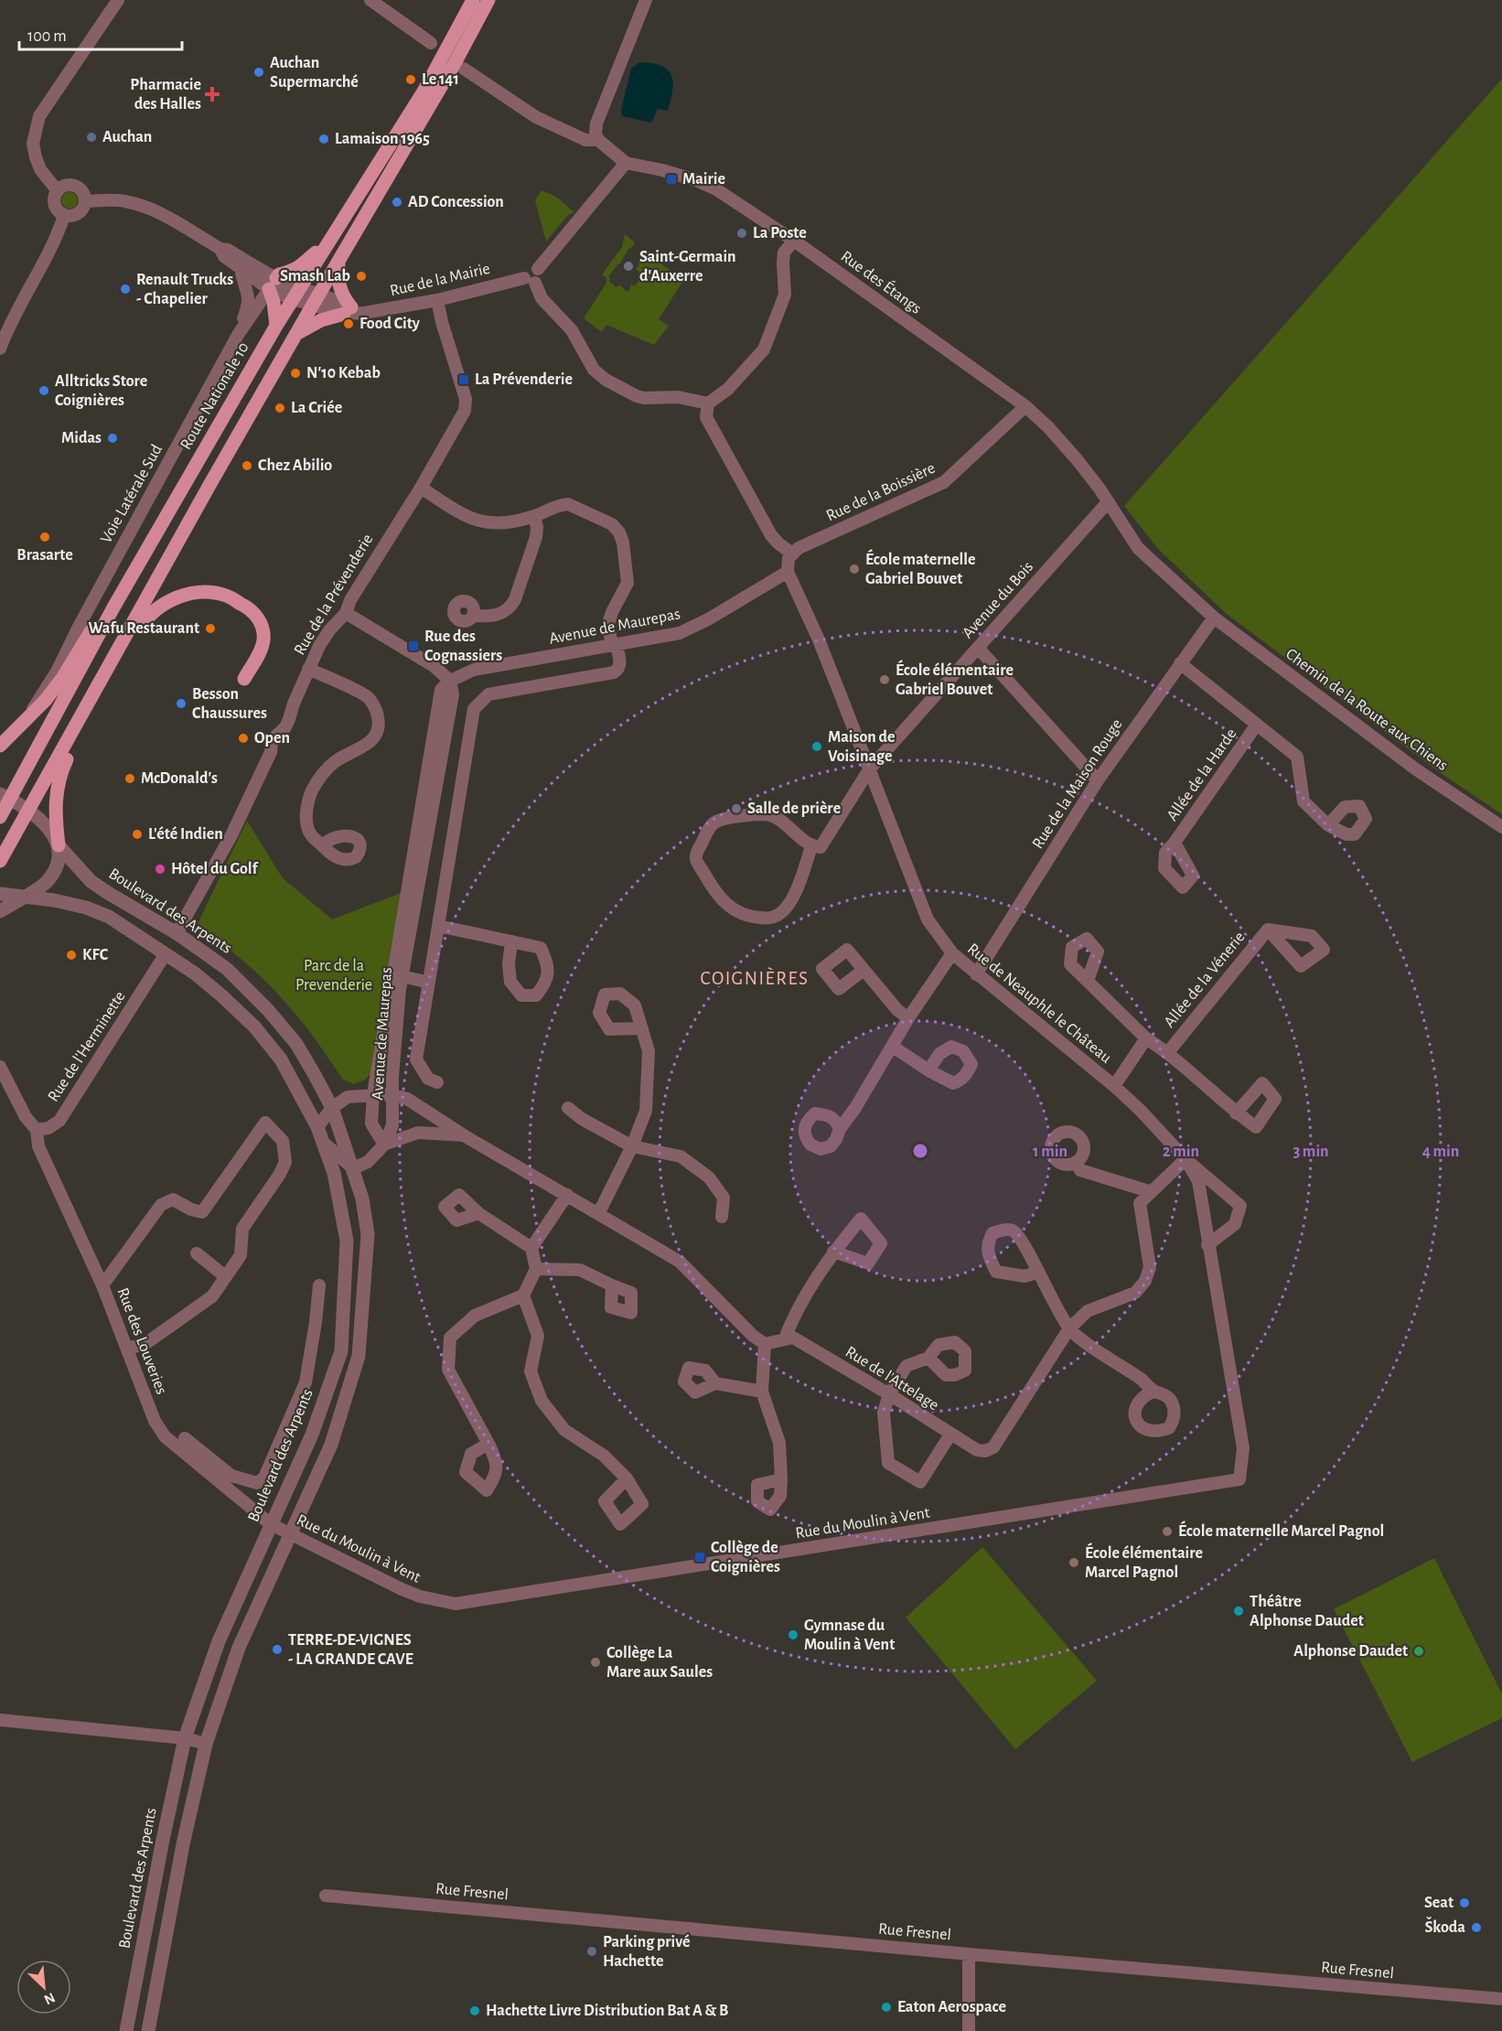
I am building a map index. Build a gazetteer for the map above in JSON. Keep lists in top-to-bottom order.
{
  "streets": {
    "main road": ["Route Nationale 10"],
    "street": [
      "Rue de la Mairie",
      "Rue des Étangs",
      "Rue de la Boissière",
      "Voie Latérale Sud",
      "Rue de la Prévenderie",
      "Avenue du Bois",
      "Avenue de Maurepas",
      "Chemin de la Route aux Chiens",
      "Allée de la Harde",
      "Rue de la Maison Rouge",
      "Boulevard des Arpents",
      "Allée de la Vénerie",
      "Rue de Neauphle le Château",
      "Rue de l'Herminette",
      "Rue des Louveries",
      "Rue de l'Attelage",
      "Rue du Moulin à Vent",
      "Rue Fresnel"
    ]
  },
  "crossings": [
    ["Rue de la Mairie", "Route Nationale 10"],
    ["Rue de la Mairie", "Voie Latérale Sud"],
    ["Rue de la Mairie", "Rue de la Prévenderie"],
    ["Rue des Étangs", "Rue de la Boissière"],
    ["Rue des Étangs", "Avenue du Bois"],
    ["Rue des Étangs", "Chemin de la Route aux Chiens"],
    ["Rue des Étangs", "Rue de la Maison Rouge"],
    ["Route Nationale 10", "Boulevard des Arpents"],
    ["Rue de la Prévenderie", "Boulevard des Arpents"],
    ["Avenue du Bois", "Rue de Neauphle le Château"],
    ["Avenue de Maurepas", "Rue de Neauphle le Château"],
    ["Chemin de la Route aux Chiens", "Rue de la Maison Rouge"],
    ["Allée de la Harde", "Rue de la Maison Rouge"],
    ["Rue de la Maison Rouge", "Rue de Neauphle le Château"],
    ["Boulevard des Arpents", "Rue de l'Herminette"],
    ["Boulevard des Arpents", "Rue des Louveries"],
    ["Boulevard des Arpents", "Rue du Moulin à Vent"],
    ["Allée de la Vénerie", "Rue de Neauphle le Château"],
    ["Rue de Neauphle le Château", "Rue de l'Attelage"],
    ["Rue de Neauphle le Château", "Rue du Moulin à Vent"],
    ["Rue de l'Herminette", "Rue des Louveries"],
    ["Rue des Louveries", "Rue du Moulin à Vent"],
    ["Rue de l'Attelage", "Rue du Moulin à Vent"]
  ],
  "districts": ["COIGNIÈRES"],
  "parks": ["Parc de la Prevenderie"],
  "places": {
    "other": [
      "Auchan Supermarché",
      "Le 141",
      "Auchan",
      "Lamaison 1965",
      "AD Concession",
      "La Poste",
      "Saint-Germain d'Auxerre",
      "Smash Lab",
      "Renault Trucks - Chapelier",
      "Food City",
      "N'10 Kebab",
      "Alltricks Store Coignières",
      "La Criée",
      "Midas",
      "Chez Abilio",
      "Brasarte",
      "École maternelle Gabriel Bouvet",
      "Wafu Restaurant",
      "École élémentaire Gabriel Bouvet",
      "Besson Chaussures",
      "Open",
      "Maison de Voisinage",
      "McDonald's",
      "Salle de prière",
      "L'été Indien",
      "Hôtel du Golf",
      "KFC",
      "École maternelle Marcel Pagnol",
      "École élémentaire Marcel Pagnol",
      "Théâtre Alphonse Daudet",
      "Gymnase du Moulin à Vent",
      "TERRE-DE-VIGNES - LA GRANDE CAVE",
      "Alphonse Daudet",
      "Collège La Mare aux Saules",
      "Seat",
      "Škoda",
      "Parking privé Hachette",
      "Eaton Aerospace",
      "Hachette Livre Distribution Bat A & B"
    ],
    "health": ["Pharmacie des Halles"],
    "transit": [
      "Mairie",
      "La Prévenderie",
      "Rue des Cognassiers",
      "Collège de Coignières"
    ]
  },
  "scale_bar": "100 m",
  "north": "bottom right",
  "rings": [
    "1 min",
    "2 min",
    "3 min",
    "4 min"
  ]
}
